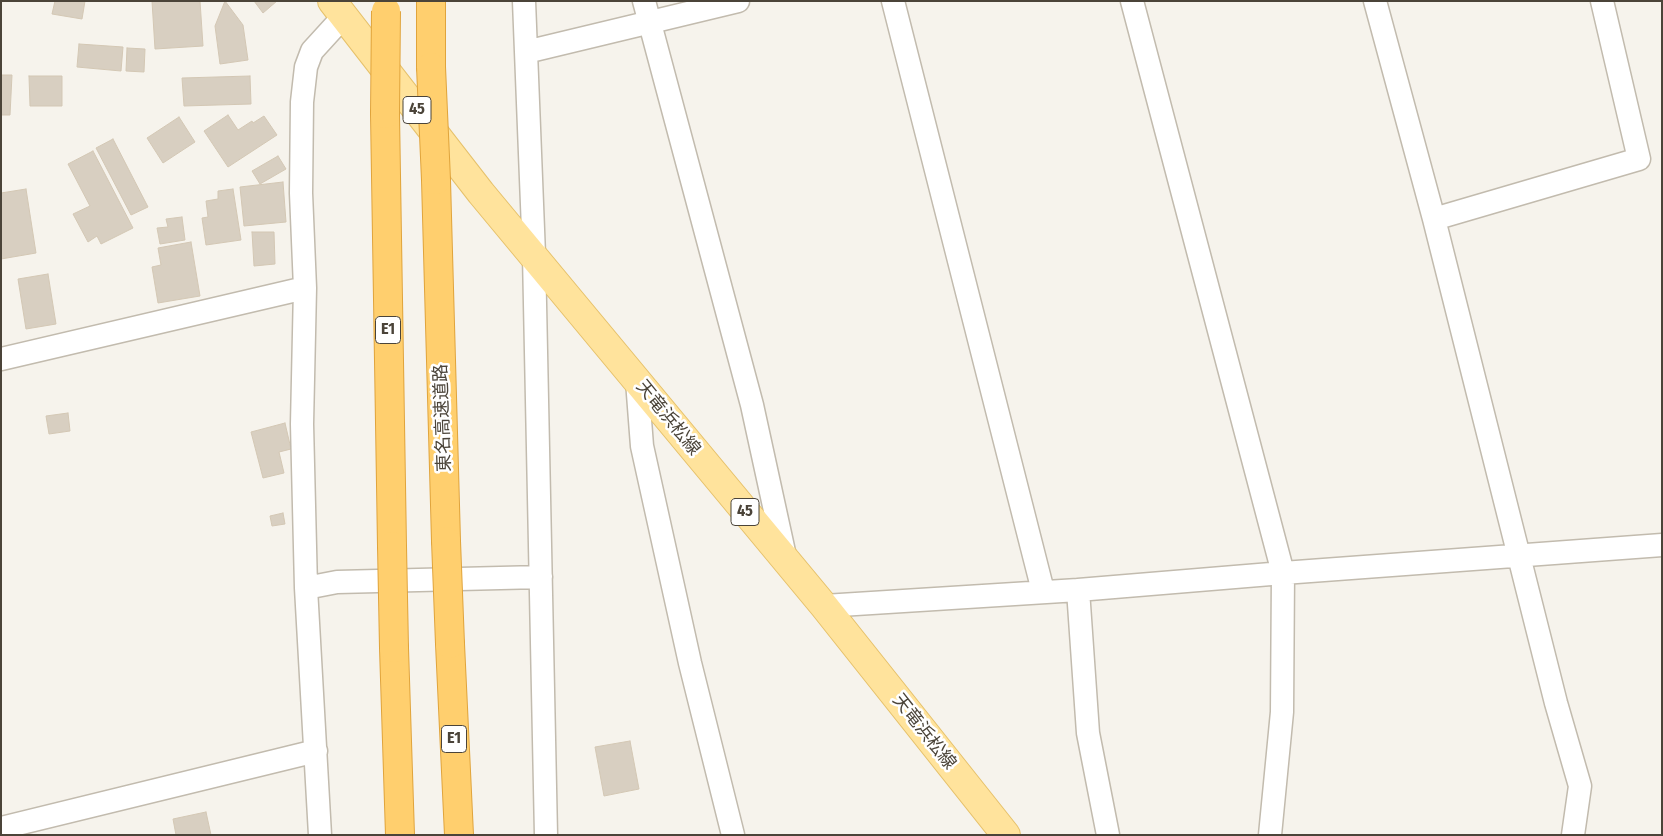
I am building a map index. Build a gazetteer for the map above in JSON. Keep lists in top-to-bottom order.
{
  "streets": {
    "highway": ["E1", "東名高速道路"],
    "main road": ["45", "天竜浜松線"]
  }
}
